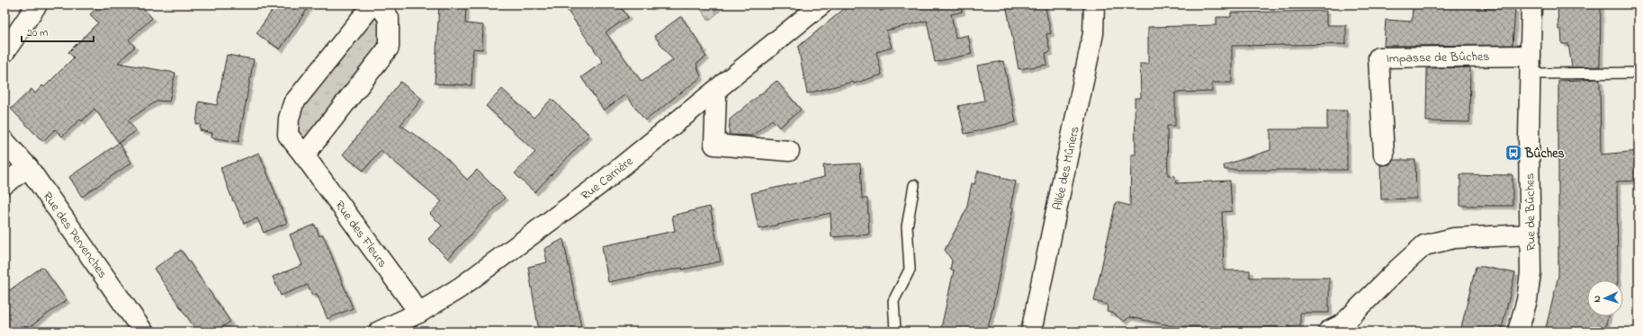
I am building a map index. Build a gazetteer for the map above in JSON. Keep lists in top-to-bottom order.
{
  "streets": {
    "street": [
      "Impasse de Bûches",
      "Allée des Mûriers",
      "Rue Carrière",
      "Rue de Bûches",
      "Rue des Fleurs",
      "Rue des Pervenches"
    ]
  },
  "crossings": [
    ["Impasse de Bûches", "Rue de Bûches"],
    ["Rue Carrière", "Rue des Fleurs"]
  ],
  "places": {
    "bus stop": ["Bûches"]
  },
  "scale_bar": "20 m",
  "north": "left"
}
